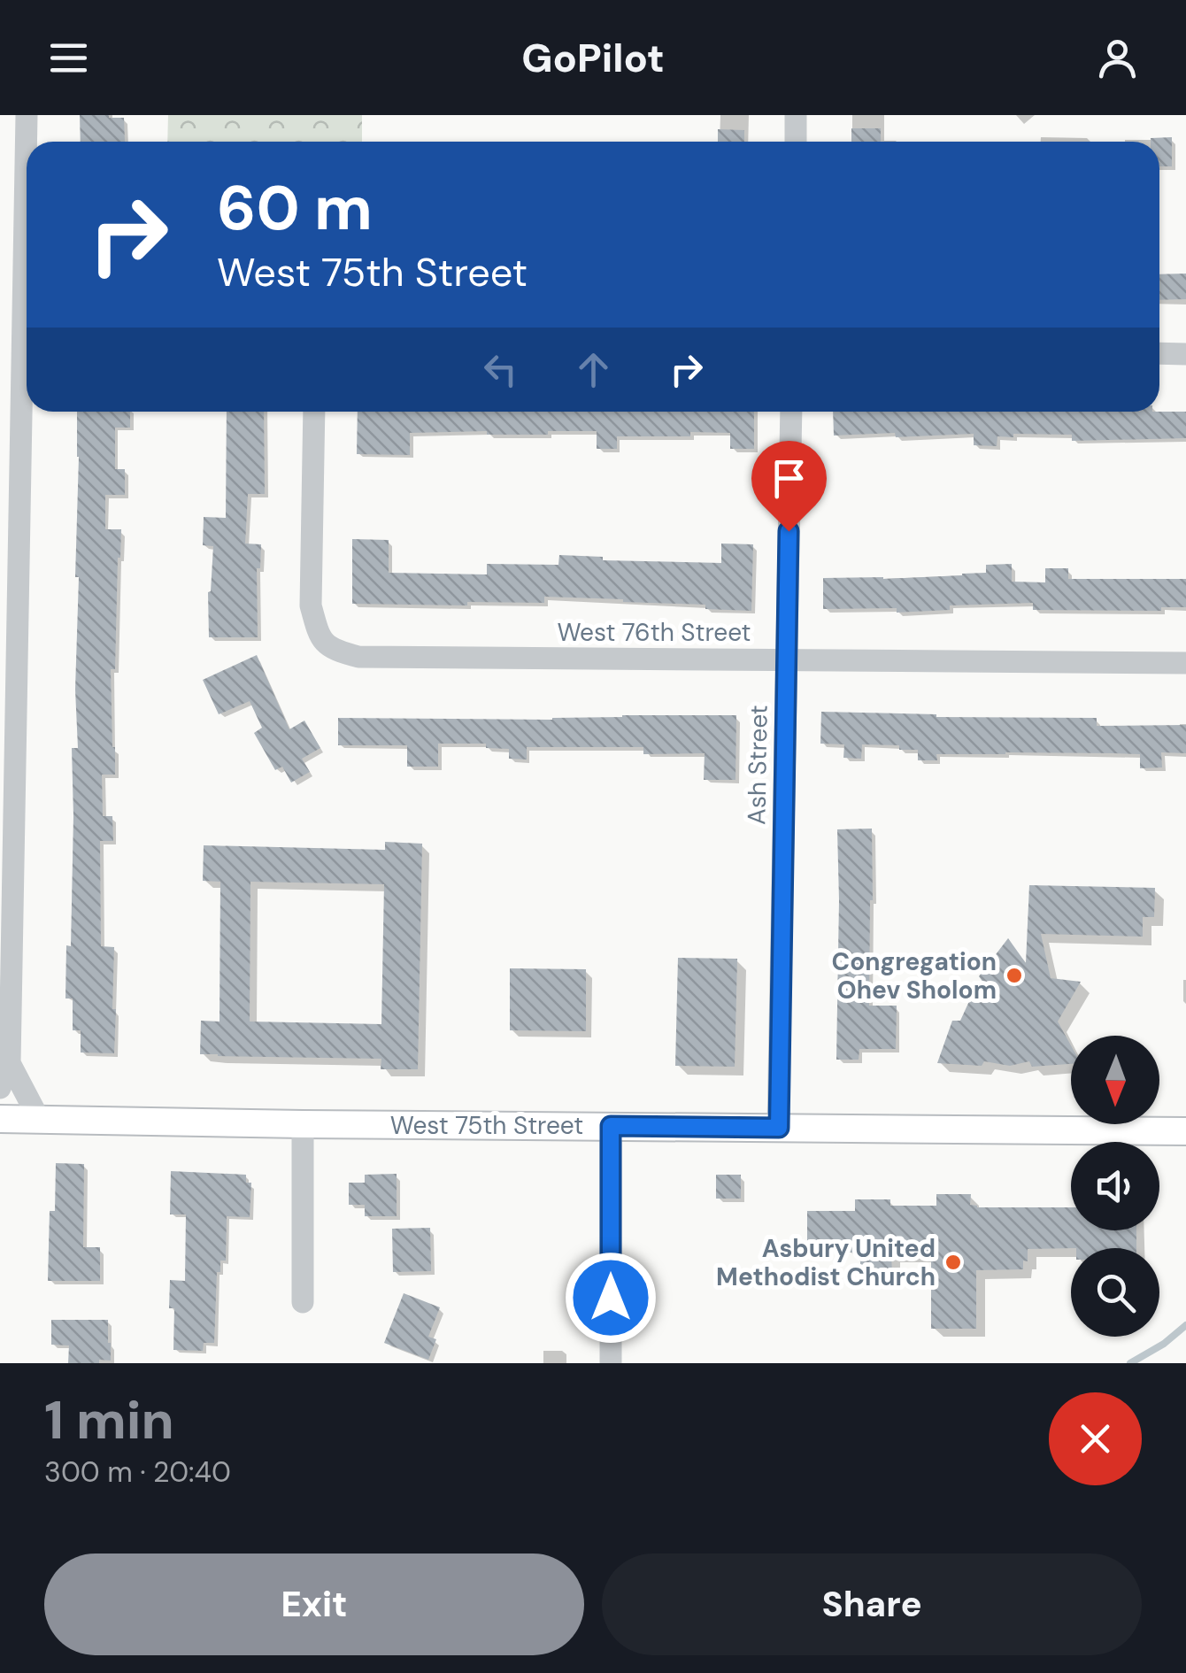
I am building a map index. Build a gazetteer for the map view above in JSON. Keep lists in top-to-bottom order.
{
  "streets": {
    "main road": ["West 75th Street"],
    "street": ["West 76th Street", "Ash Street"]
  },
  "crossings": [
    ["West 76th Street", "Ash Street"],
    ["Ash Street", "West 75th Street"]
  ],
  "places": ["Congregation Ohev Sholom", "Asbury United Methodist Church"],
  "north": "bottom",
  "page": {
    "header": "GoPilot",
    "turn": ["60 m", "West 75th Street"],
    "heading": ["1 min", "300 m · 20:40"],
    "buttons": ["Exit", "Share"]
  }
}
